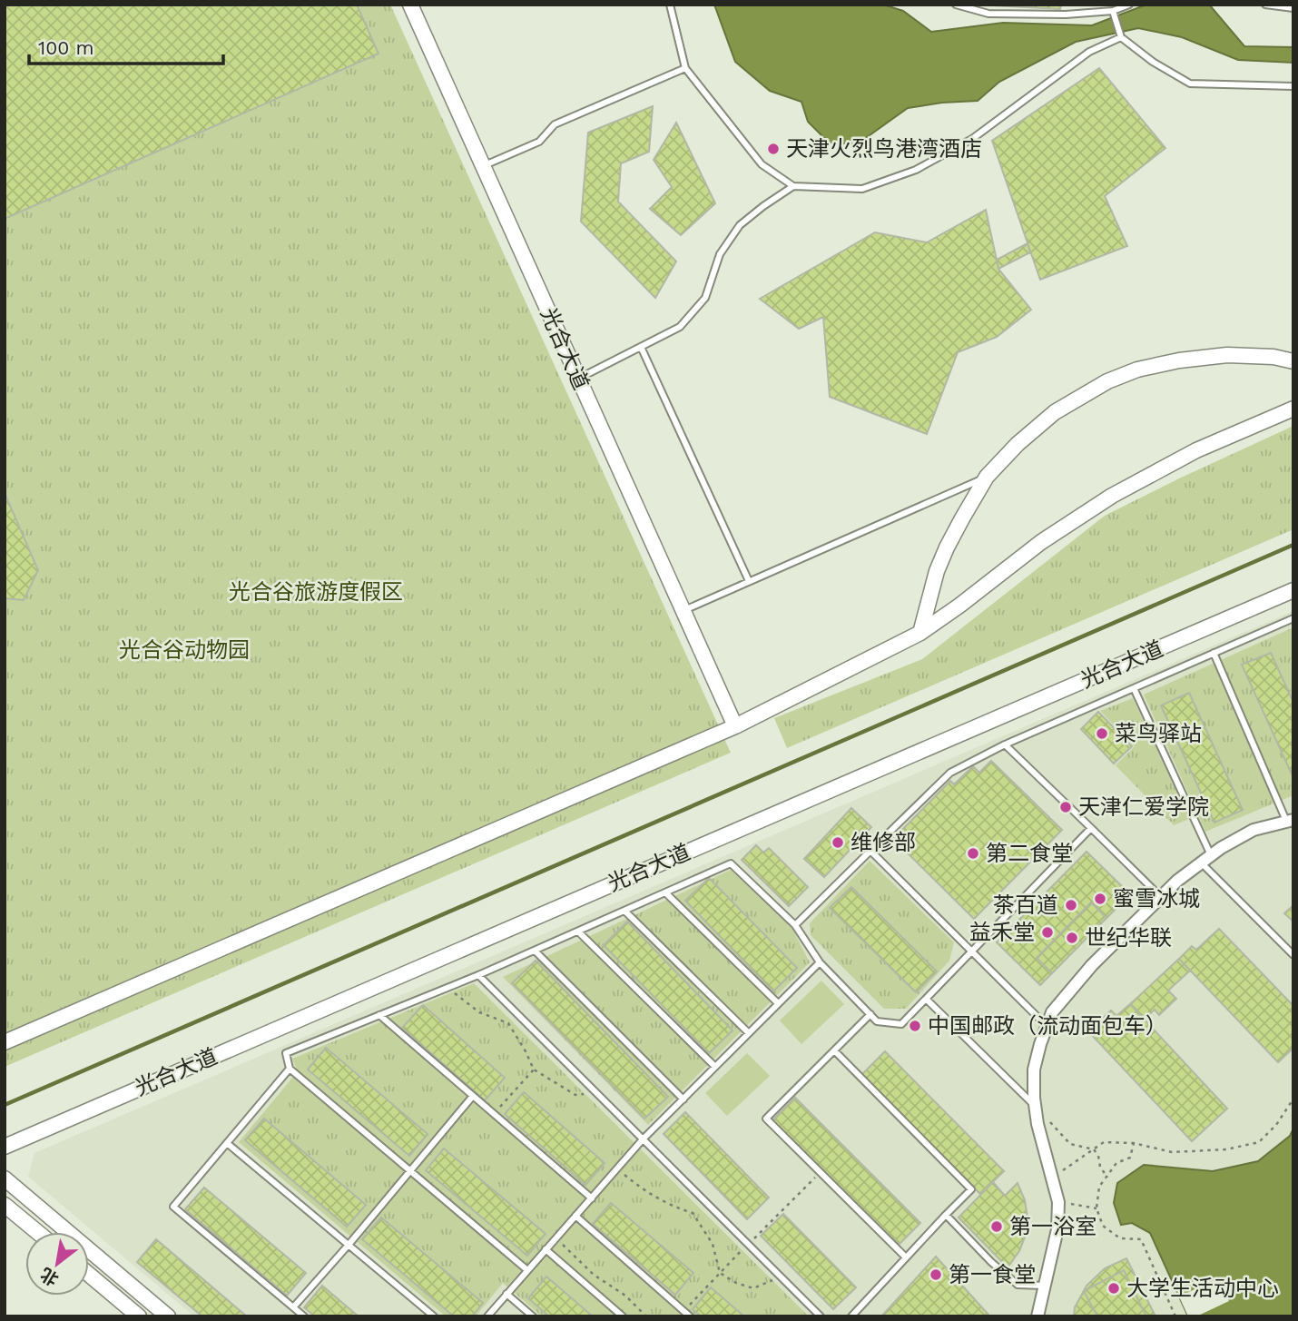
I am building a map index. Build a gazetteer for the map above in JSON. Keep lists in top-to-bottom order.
{
  "streets": {
    "street": ["光合大道"]
  },
  "parks": ["光合谷旅游度假区", "光合谷动物园"],
  "places": [
    "天津火烈鸟港湾酒店",
    "菜鸟驿站",
    "天津仁爱学院",
    "维修部",
    "第二食堂",
    "蜜雪冰城",
    "茶百道",
    "益禾堂",
    "世纪华联",
    "中国邮政（流动面包车）",
    "第一浴室",
    "第一食堂",
    "大学生活动中心"
  ],
  "scale_bar": "100 m",
  "north": "bottom left"
}
